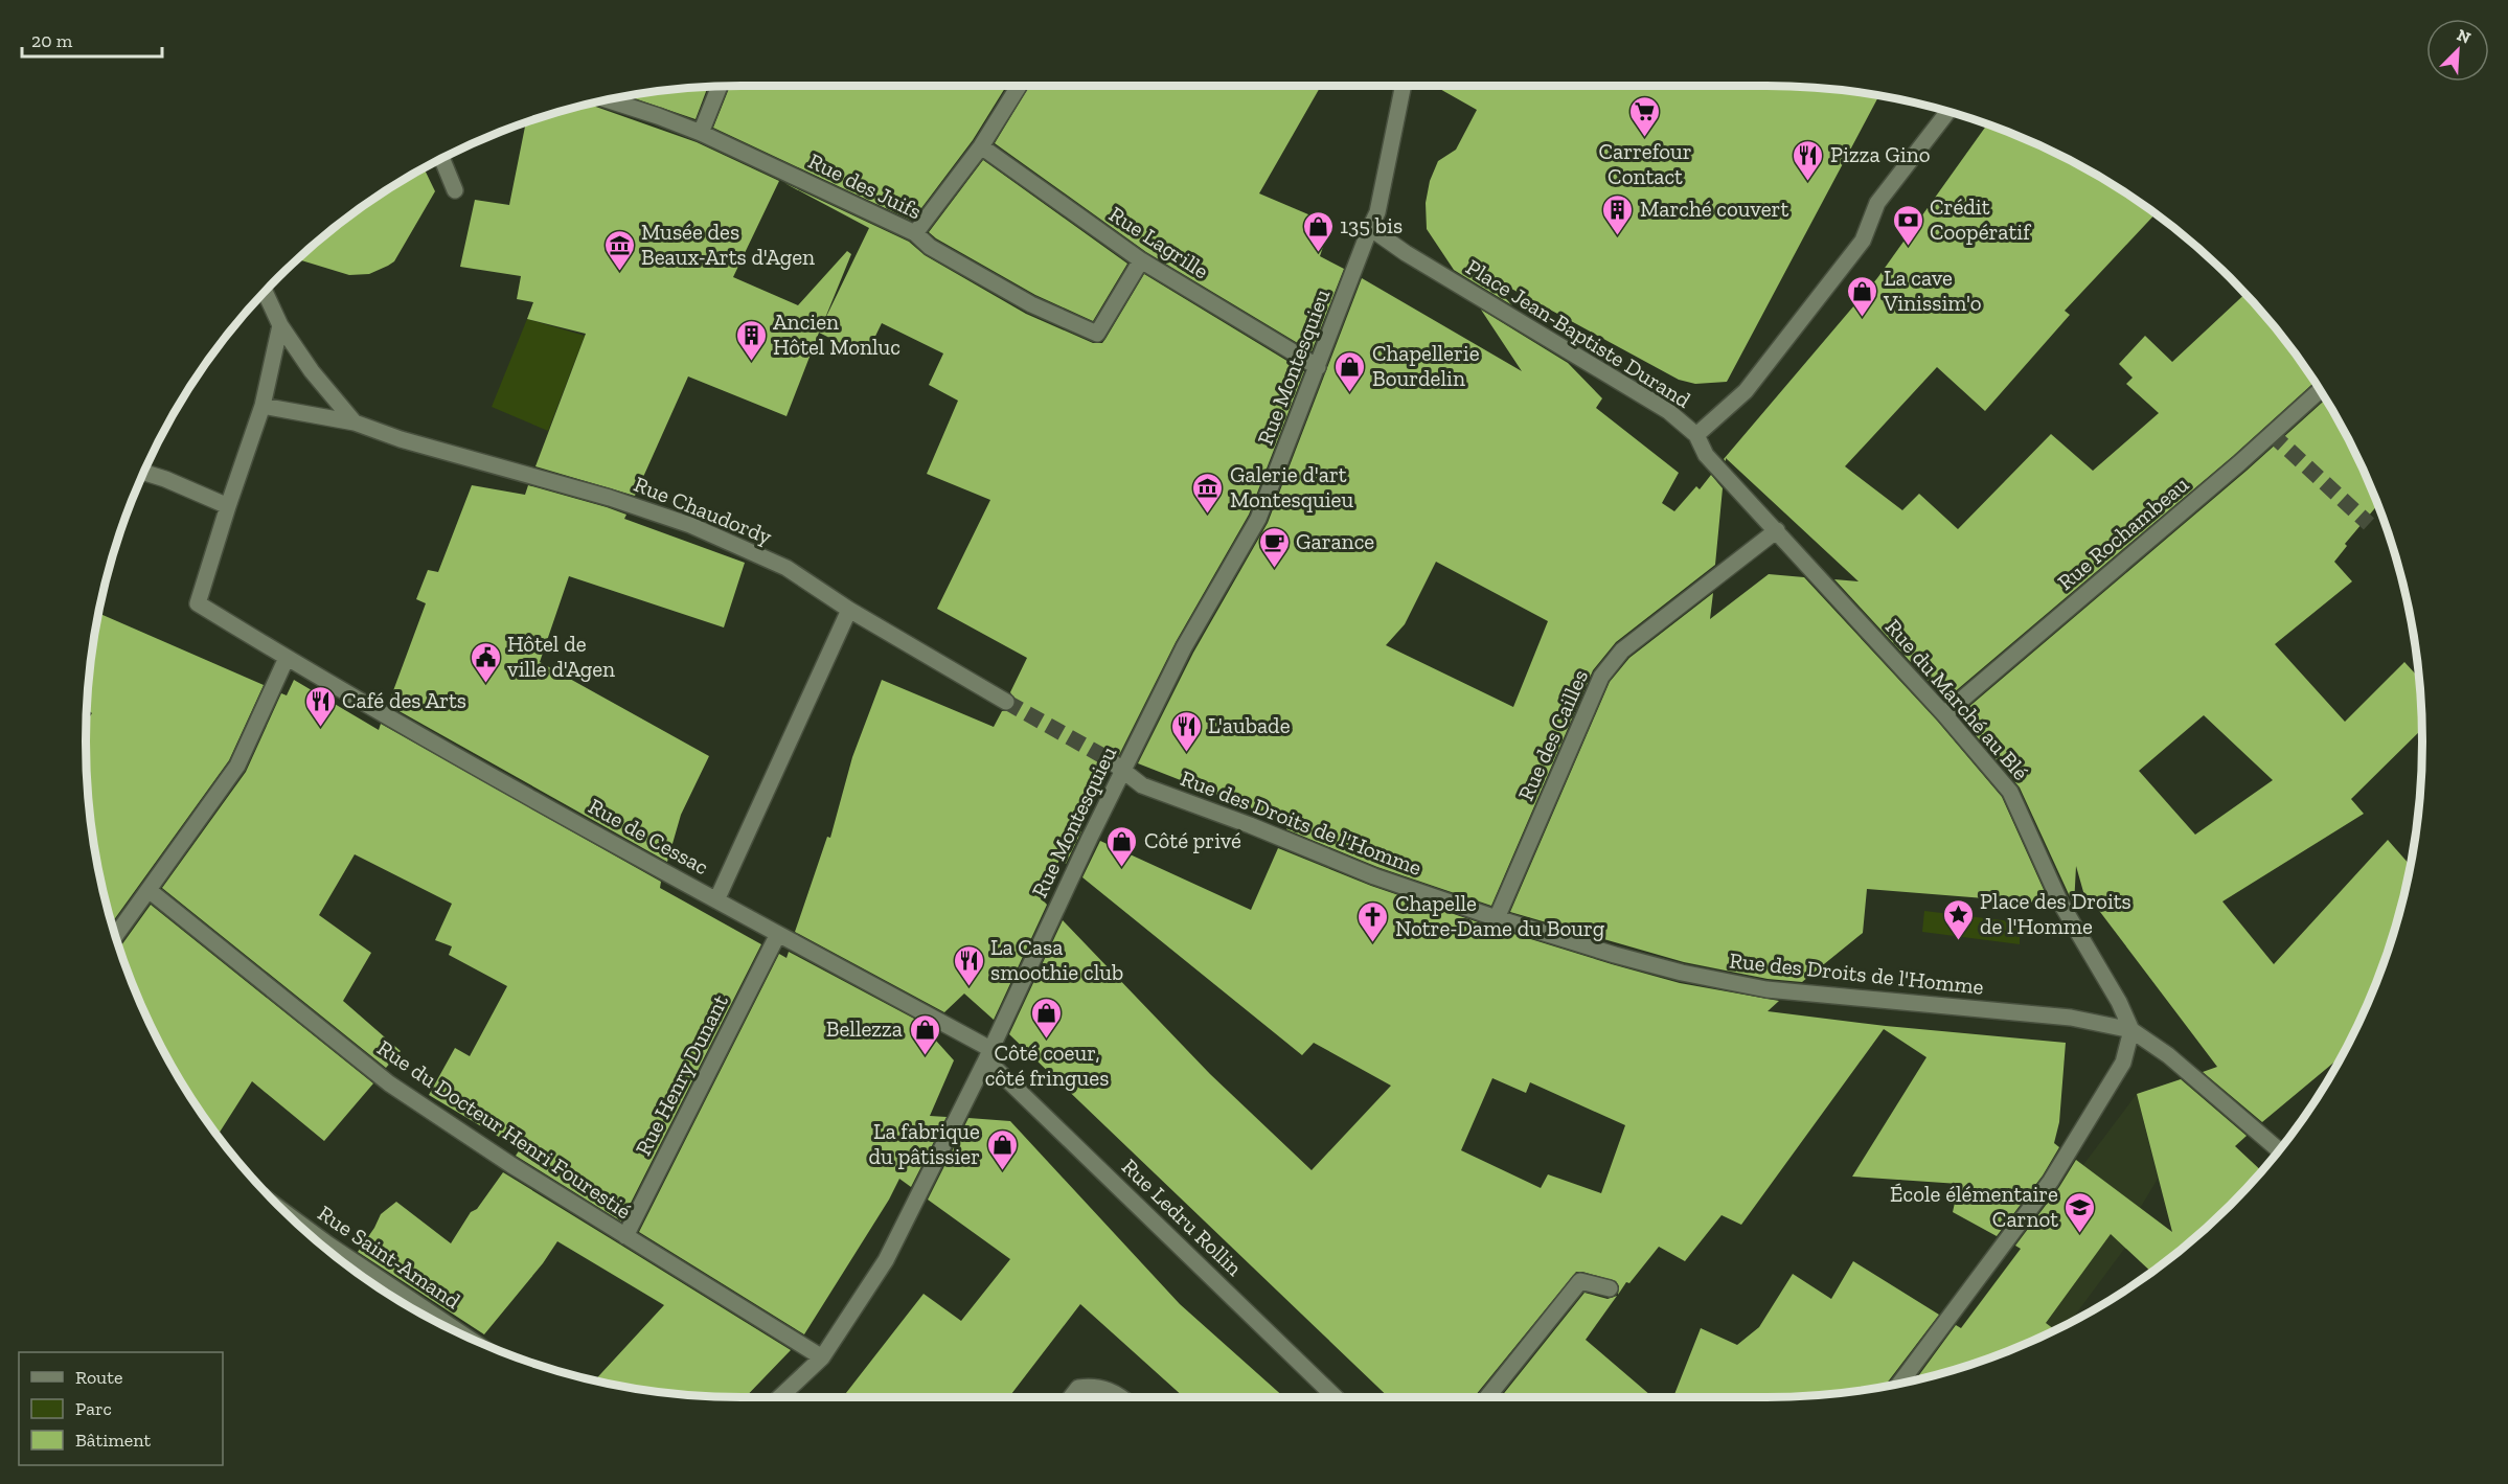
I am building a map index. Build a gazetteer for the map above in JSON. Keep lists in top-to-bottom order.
{
  "streets": {
    "street": [
      "Rue des Juifs",
      "Rue Lagrille",
      "Place Jean-Baptiste Durand",
      "Rue Montesquieu",
      "Rue Chaudordy",
      "Rue Rochambeau",
      "Rue du Marché au Blé",
      "Rue des Cailles",
      "Rue des Droits de l'Homme",
      "Rue de Cessac",
      "Rue Henry Dunant",
      "Rue du Docteur Henri Fourestié",
      "Rue Ledru Rollin",
      "Rue Saint-Amand"
    ]
  },
  "crossings": [
    ["Rue des Juifs", "Rue Lagrille"],
    ["Rue Lagrille", "Rue Montesquieu"],
    ["Place Jean-Baptiste Durand", "Rue Montesquieu"],
    ["Place Jean-Baptiste Durand", "Rue du Marché au Blé"],
    ["Rue Montesquieu", "Rue des Droits de l'Homme"],
    ["Rue Montesquieu", "Rue de Cessac"],
    ["Rue Montesquieu", "Rue du Docteur Henri Fourestié"],
    ["Rue Montesquieu", "Rue Ledru Rollin"],
    ["Rue Rochambeau", "Rue du Marché au Blé"],
    ["Rue du Marché au Blé", "Rue des Cailles"],
    ["Rue du Marché au Blé", "Rue des Droits de l'Homme"],
    ["Rue des Cailles", "Rue des Droits de l'Homme"],
    ["Rue de Cessac", "Rue Henry Dunant"],
    ["Rue de Cessac", "Rue Ledru Rollin"],
    ["Rue Henry Dunant", "Rue du Docteur Henri Fourestié"]
  ],
  "places": {
    "supermarket": ["Carrefour Contact"],
    "restaurant": [
      "Pizza Gino",
      "Café des Arts",
      "L'aubade",
      "La Casa smoothie club"
    ],
    "building": ["Marché couvert", "Ancien Hôtel Monluc"],
    "bank": ["Crédit Coopératif"],
    "shop": [
      "135 bis",
      "La cave Vinissim'o",
      "Chapellerie Bourdelin",
      "Côté privé",
      "Côté coeur, côté fringues",
      "Bellezza",
      "La fabrique du pâtissier"
    ],
    "museum": ["Musée des Beaux-Arts d'Agen", "Galerie d'art Montesquieu"],
    "cafe": ["Garance"],
    "public building": ["Hôtel de ville d'Agen"],
    "place": ["Place des Droits de l'Homme"],
    "church": ["Chapelle Notre-Dame du Bourg"],
    "school or university": ["École élémentaire Carnot"]
  },
  "legend": ["Route", "Parc", "Bâtiment"],
  "scale_bar": "20 m",
  "north": "top right"
}
